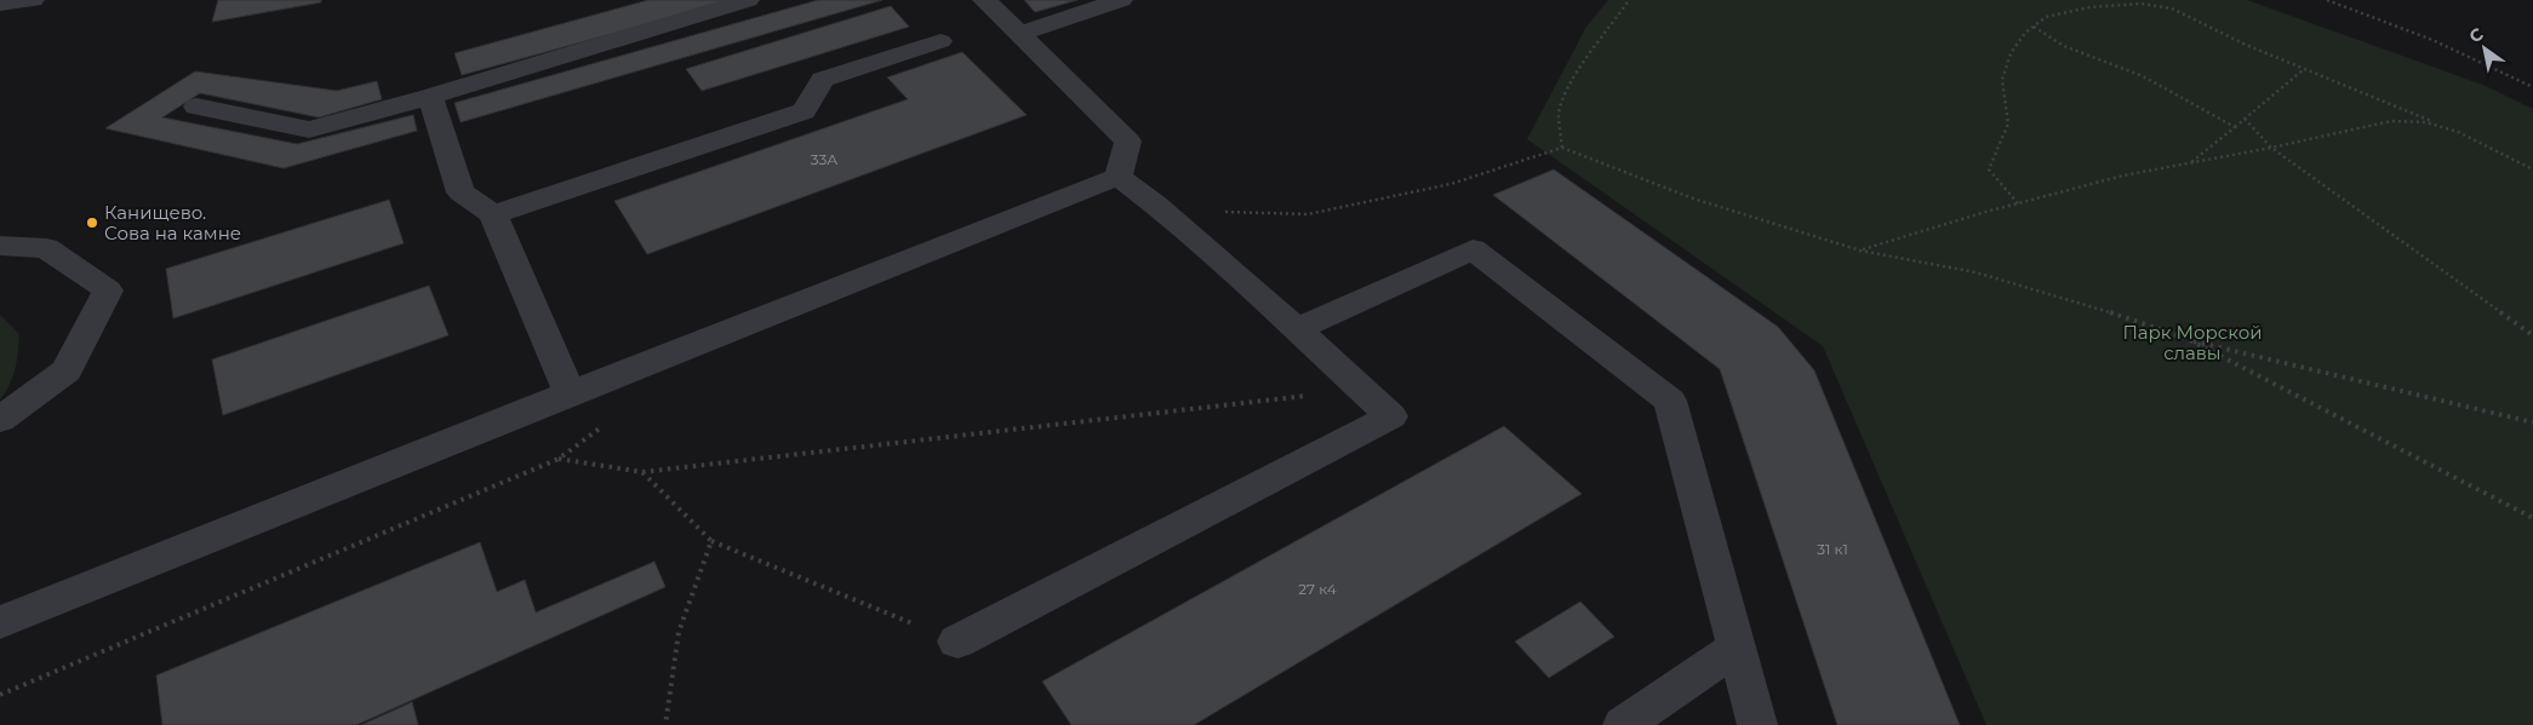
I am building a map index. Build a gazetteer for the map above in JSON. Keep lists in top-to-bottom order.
{
  "parks": ["Парк Морской славы"],
  "places": ["Канищево. Сова на камне"],
  "house_numbers": ["33А", "31 к1", "27 к4"],
  "north": "top left"
}
